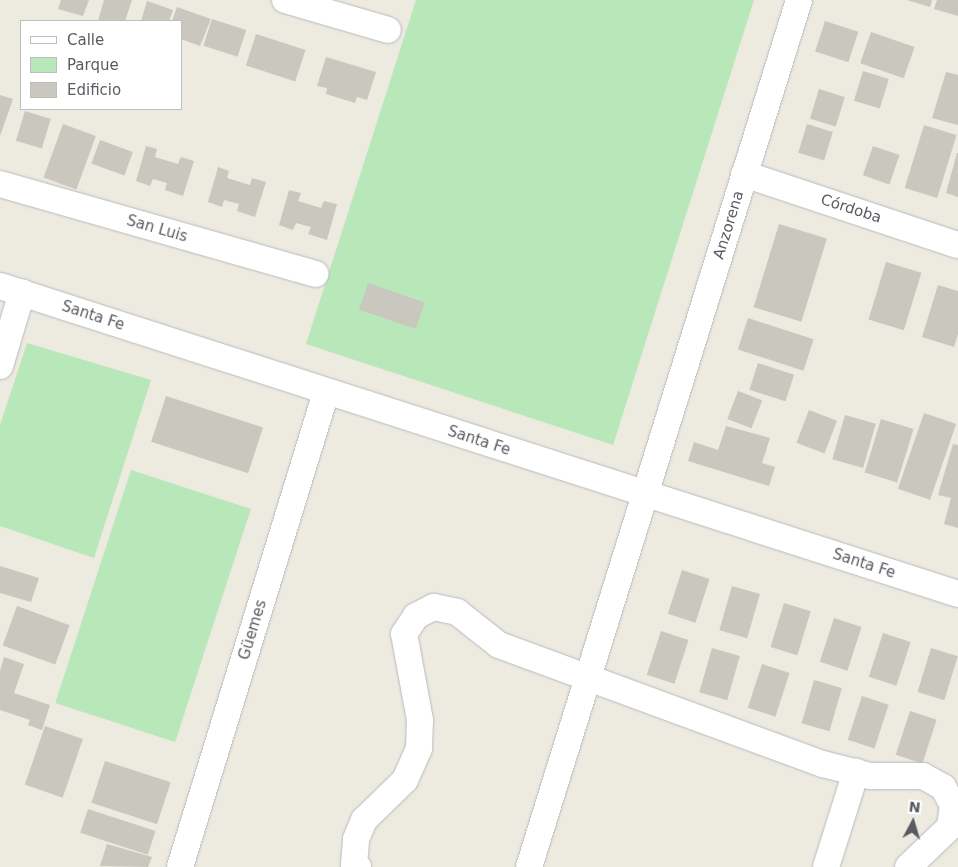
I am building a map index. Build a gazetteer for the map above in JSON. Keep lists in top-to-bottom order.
{
  "streets": {
    "street": [
      "Córdoba",
      "Anzorena",
      "San Luis",
      "Santa Fe",
      "Güemes"
    ]
  },
  "crossings": [
    ["Córdoba", "Anzorena"],
    ["Anzorena", "Santa Fe"],
    ["Santa Fe", "Güemes"]
  ],
  "legend": ["Calle", "Parque", "Edificio"],
  "north": "top"
}
